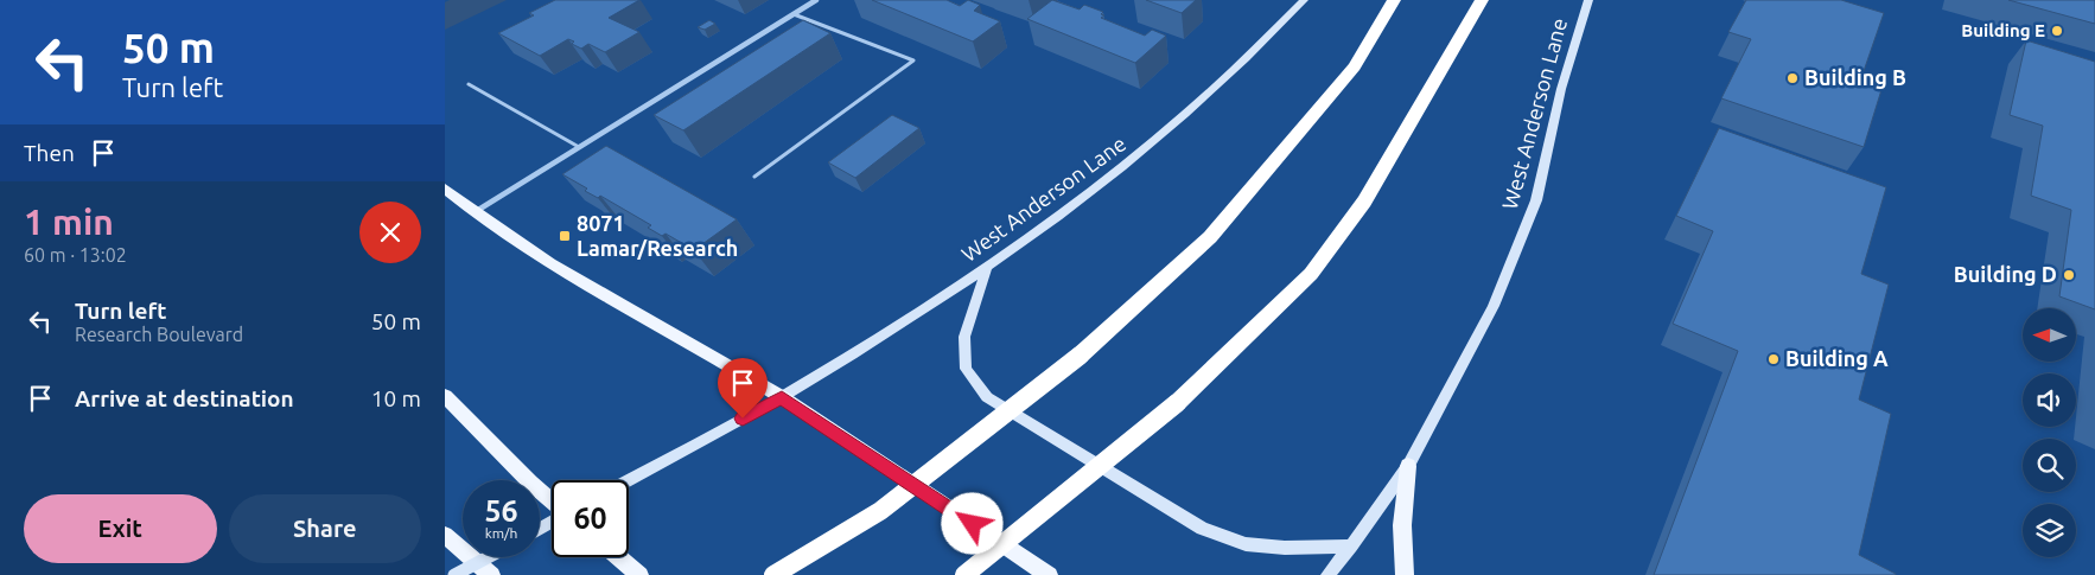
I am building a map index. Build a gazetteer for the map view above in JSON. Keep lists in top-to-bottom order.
{
  "streets": {
    "main road": ["West Anderson Lane"]
  },
  "places": {
    "other": [
      "Building E",
      "Building B",
      "Building D",
      "Building A"
    ],
    "transit": ["8071 Lamar/Research"]
  },
  "north": "left",
  "page": {
    "turn": ["50 m", "Turn left"],
    "then": "Then",
    "heading": ["1 min", "60 m · 13:02"],
    "list": [
      {
        "name": "Turn left",
        "note": "Research Boulevard",
        "value": "50 m"
      },
      {
        "name": "Arrive at destination",
        "value": "10 m"
      }
    ],
    "speed": "56 km/h",
    "limit": "60",
    "buttons": ["Exit", "Share"]
  }
}
